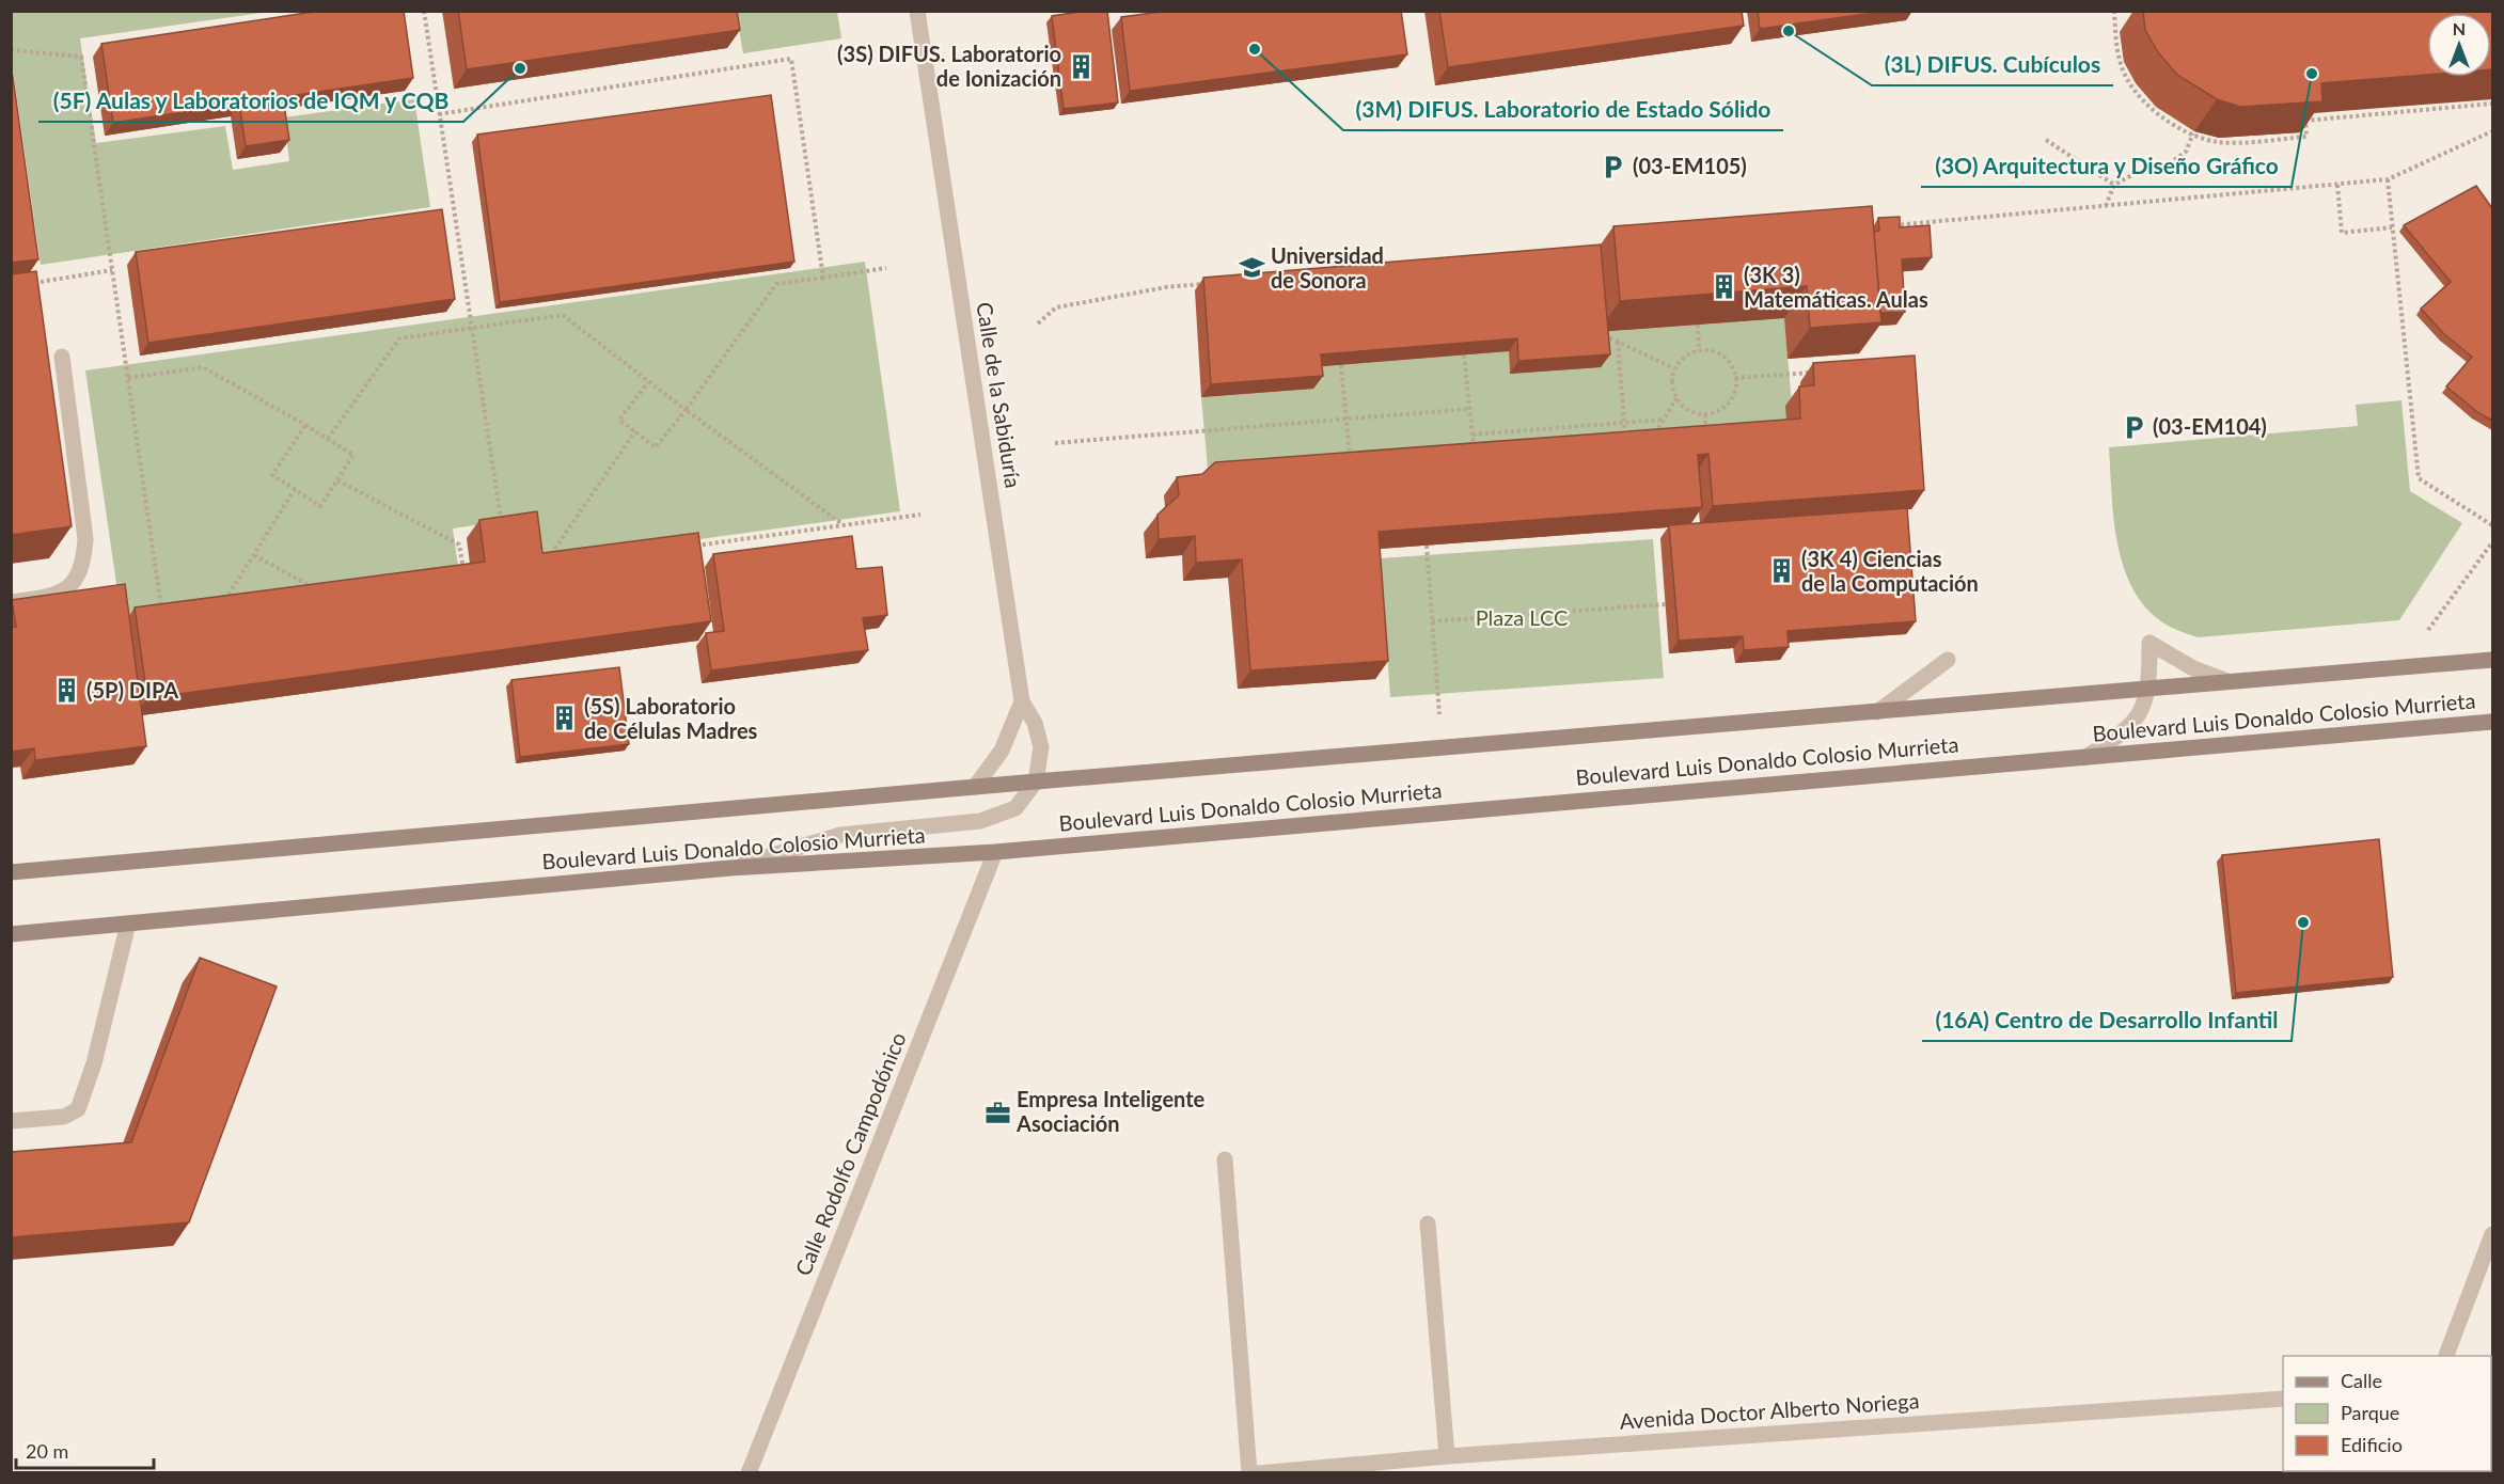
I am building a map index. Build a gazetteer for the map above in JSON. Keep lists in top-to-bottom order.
{
  "streets": {
    "main road": ["Boulevard Luis Donaldo Colosio Murrieta"],
    "street": ["Calle de la Sabiduría", "Calle Rodolfo Campodónico", "Avenida Doctor Alberto Noriega"]
  },
  "crossings": [
    ["Calle de la Sabiduría", "Boulevard Luis Donaldo Colosio Murrieta"],
    ["Boulevard Luis Donaldo Colosio Murrieta", "Calle Rodolfo Campodónico"]
  ],
  "parks": ["Plaza LCC"],
  "places": {
    "other": [
      "(3L) DIFUS. Cubículos",
      "(3M) DIFUS. Laboratorio de Estado Sólido",
      "(5F) Aulas y Laboratorios de IQM y CQB",
      "(3O) Arquitectura y Diseño Gráfico",
      "(16A) Centro de Desarrollo Infantil"
    ],
    "building": [
      "(3S) DIFUS. Laboratorio de Ionización",
      "(3K 3) Matemáticas. Aulas",
      "(3K 4) Ciencias de la Computación",
      "(5P) DIPA",
      "(5S) Laboratorio de Células Madres"
    ],
    "parking": ["(03-EM105)", "(03-EM104)"],
    "school or university": ["Universidad de Sonora"],
    "office": ["Empresa Inteligente Asociación"]
  },
  "legend": ["Calle", "Parque", "Edificio"],
  "scale_bar": "20 m",
  "north": "top"
}
